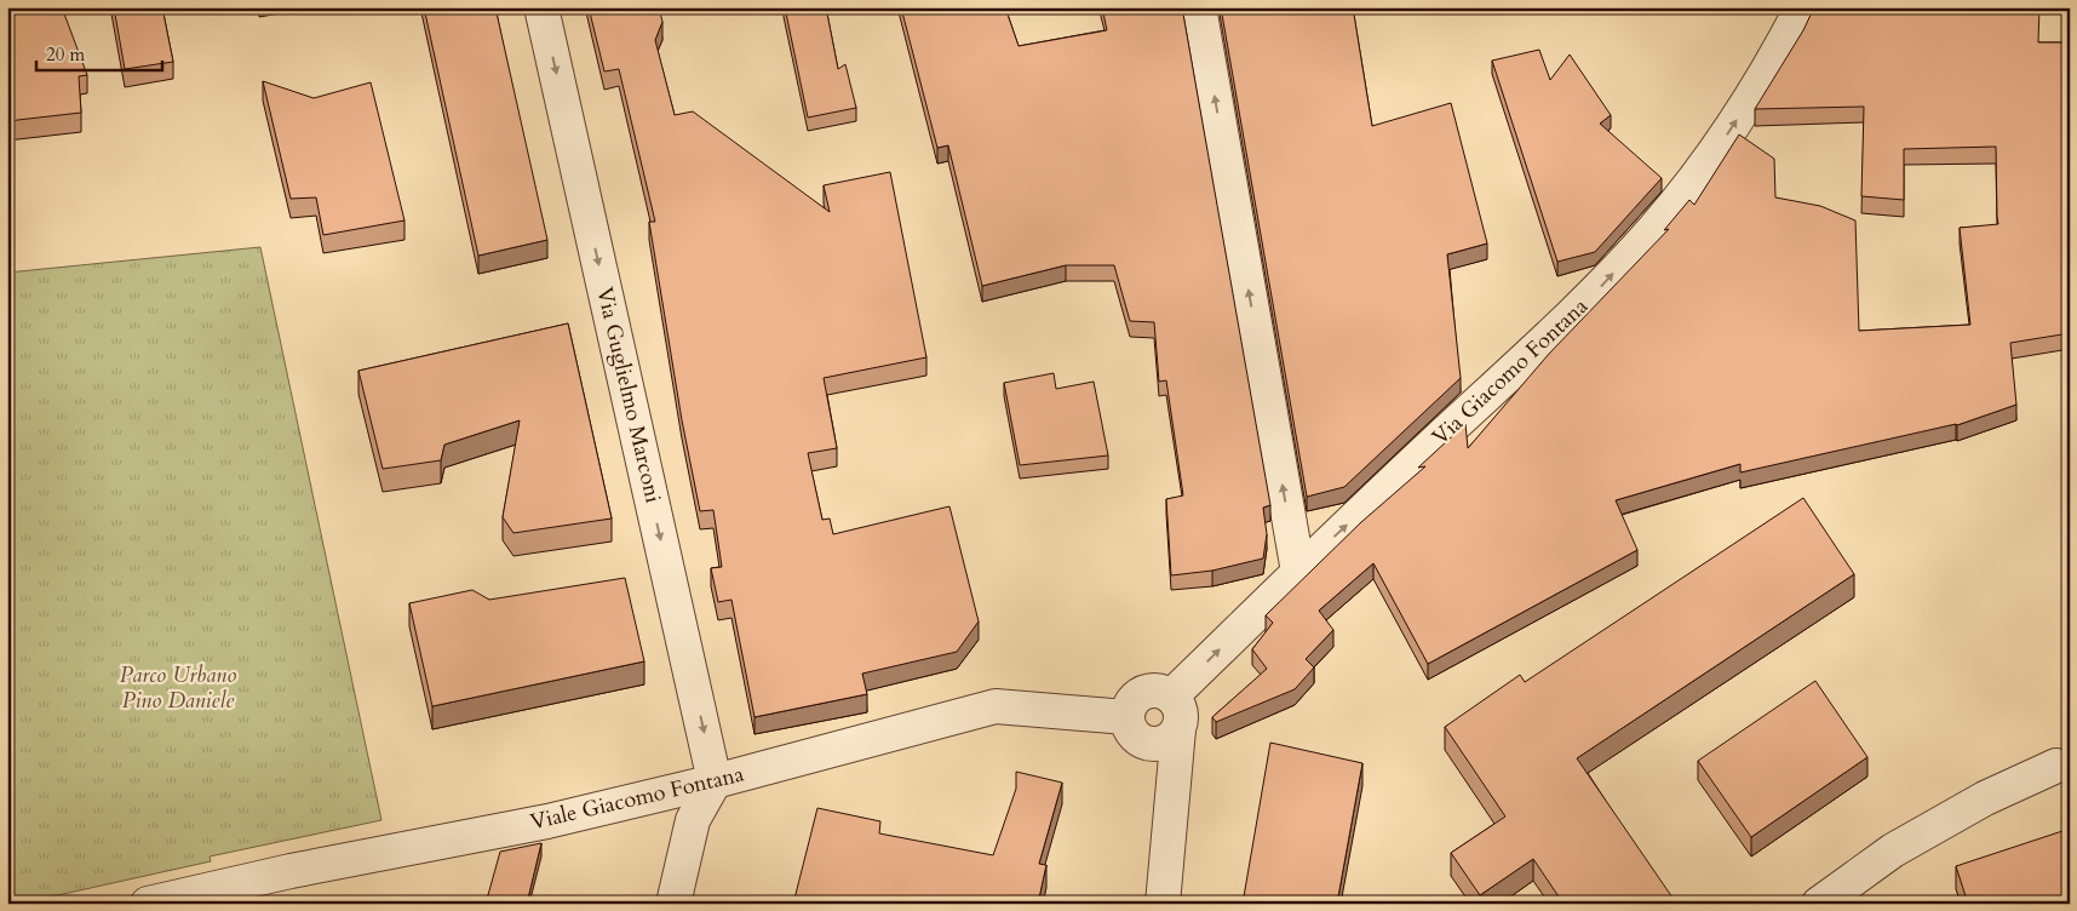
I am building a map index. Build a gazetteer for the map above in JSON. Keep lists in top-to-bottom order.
{
  "streets": {
    "street": ["Via Giacomo Fontana", "Via Guglielmo Marconi", "Viale Giacomo Fontana"]
  },
  "crossings": [
    ["Via Giacomo Fontana", "Viale Giacomo Fontana"],
    ["Via Guglielmo Marconi", "Viale Giacomo Fontana"]
  ],
  "one_way": ["Via Giacomo Fontana", "Via Guglielmo Marconi"],
  "parks": ["Parco Urbano Pino Daniele"],
  "scale_bar": "20 m"
}
